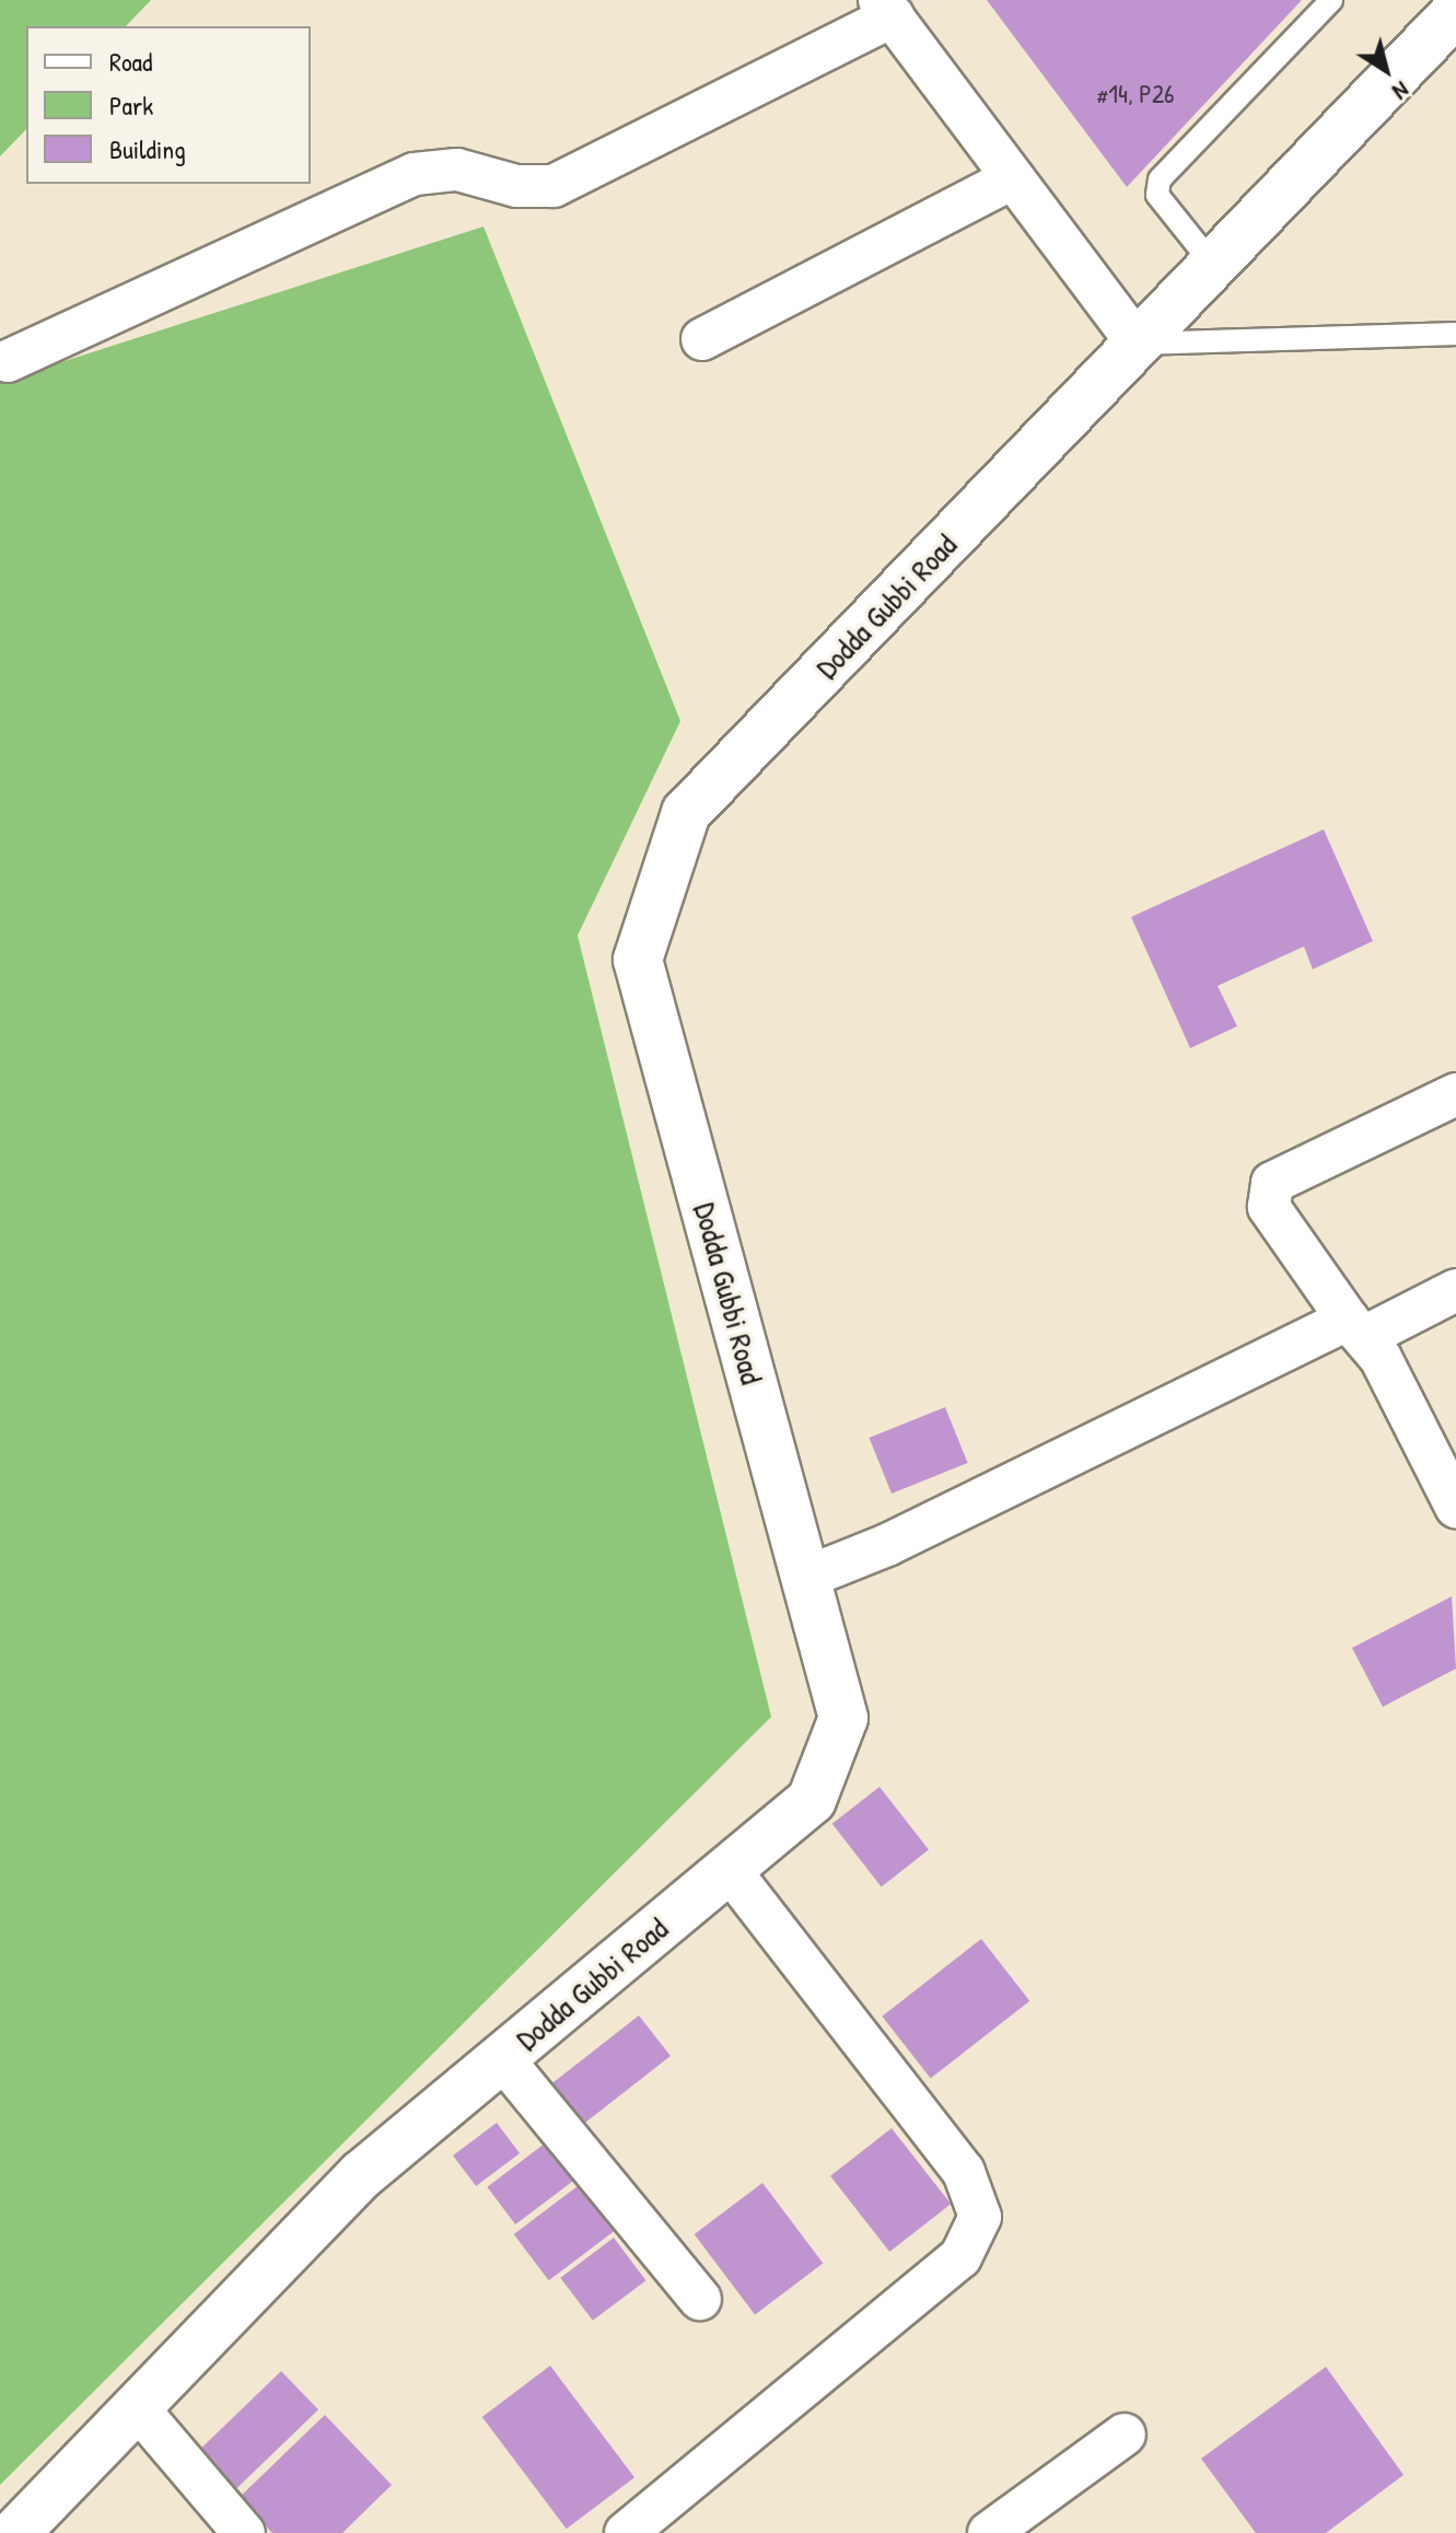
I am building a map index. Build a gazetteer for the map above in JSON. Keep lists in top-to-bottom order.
{
  "streets": {
    "street": ["Dodda Gubbi Road"]
  },
  "house_numbers": ["#14, P26"],
  "legend": ["Road", "Park", "Building"],
  "north": "bottom right"
}
